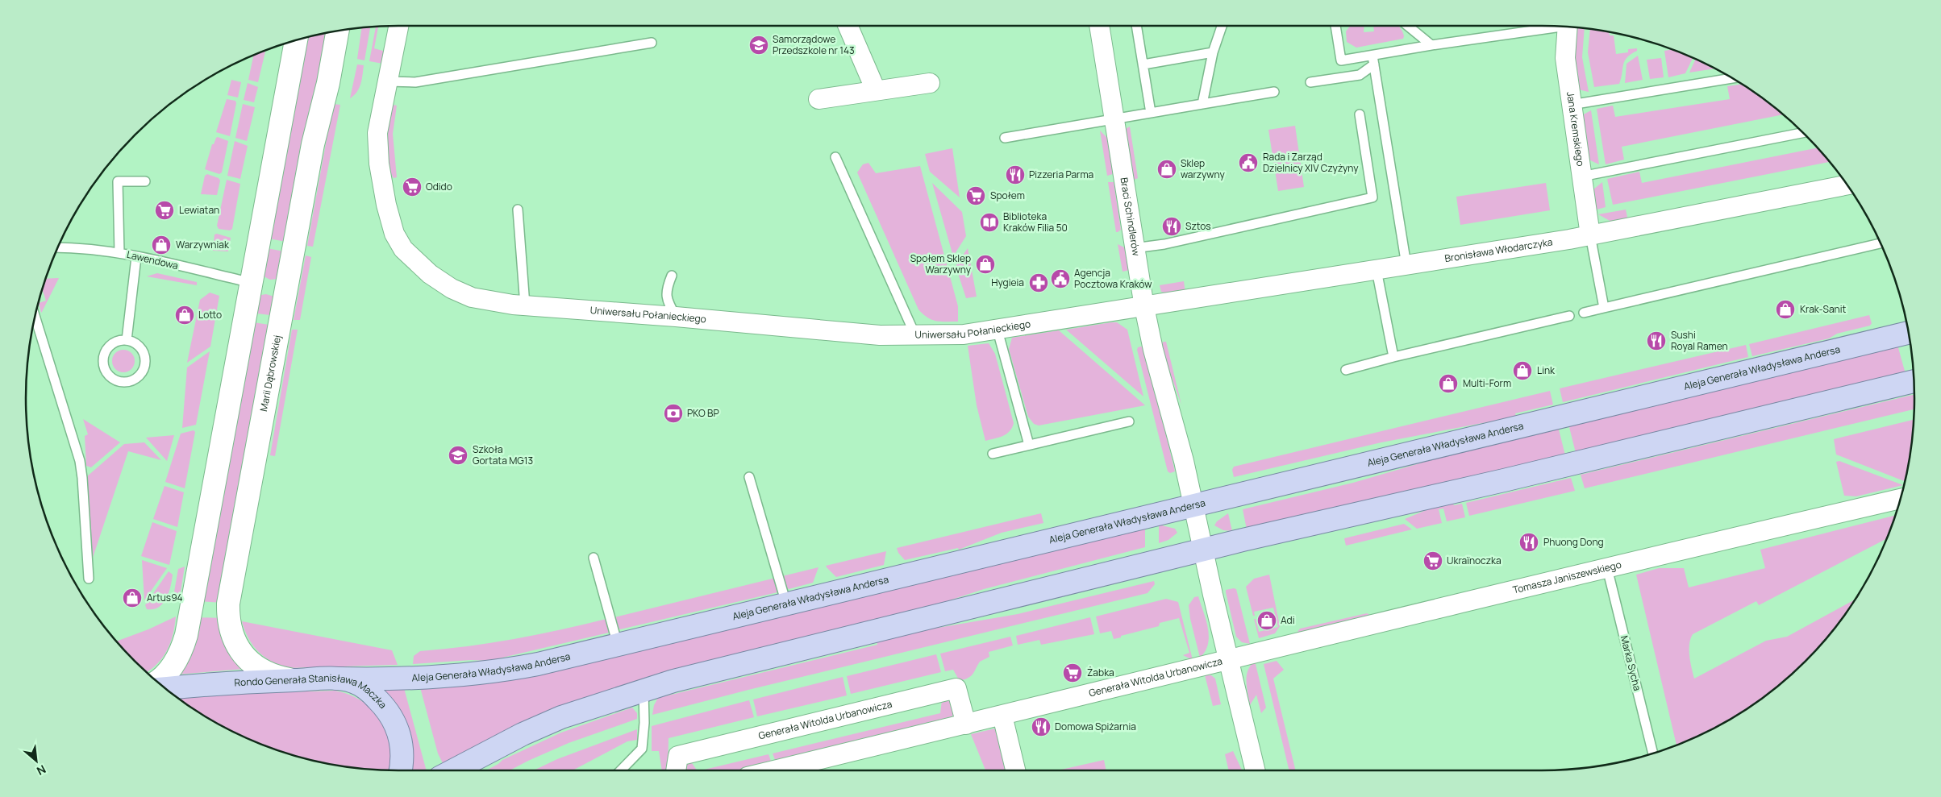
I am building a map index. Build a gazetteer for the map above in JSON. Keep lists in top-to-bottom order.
{
  "streets": {
    "main road": ["Aleja Generała Władysława Andersa", "Rondo Generała Stanisława Maczka"],
    "street": [
      "Jana Kremskiego",
      "Braci Schindlerów",
      "Bronisława Włodarczyka",
      "Uniwersału Połanieckiego",
      "Marii Dąbrowskiej",
      "Tomasza Janiszewskiego",
      "Generała Witolda Urbanowicza"
    ],
    "lane": ["Lawendowa", "Marka Sycha"]
  },
  "crossings": [
    ["Jana Kremskiego", "Bronisława Włodarczyka"],
    ["Braci Schindlerów", "Bronisława Włodarczyka"],
    ["Braci Schindlerów", "Uniwersału Połanieckiego"],
    ["Braci Schindlerów", "Aleja Generała Władysława Andersa"],
    ["Braci Schindlerów", "Tomasza Janiszewskiego"],
    ["Braci Schindlerów", "Generała Witolda Urbanowicza"],
    ["Bronisława Włodarczyka", "Uniwersału Połanieckiego"],
    ["Aleja Generała Władysława Andersa", "Rondo Generała Stanisława Maczka"],
    ["Marii Dąbrowskiej", "Rondo Generała Stanisława Maczka"],
    ["Tomasza Janiszewskiego", "Marka Sycha"],
    ["Tomasza Janiszewskiego", "Generała Witolda Urbanowicza"]
  ],
  "places": {
    "school or university": ["Samorządowe Przedszkole nr 143", "Szkoła Gortata MG13"],
    "public building": ["Rada i Zarząd Dzielnicy XIV Czyżyny", "Agencja Pocztowa Kraków"],
    "shop": [
      "Sklep warzywny",
      "Warzywniak",
      "Społem Sklep Warzywny",
      "Krak-Sanit",
      "Lotto",
      "Link",
      "Multi-Form",
      "Artus94",
      "Adi"
    ],
    "restaurant": [
      "Pizzeria Parma",
      "Sztos",
      "Sushi Royal Ramen",
      "Phuong Dong",
      "Domowa Spiżarnia"
    ],
    "supermarket": [
      "Odido",
      "Społem",
      "Lewiatan",
      "Ukraïnoczka",
      "Żabka"
    ],
    "library": ["Biblioteka Kraków Filia 50"],
    "pharmacy": ["Hygieia"],
    "bank": ["PKO BP"]
  },
  "north": "bottom right"
}
